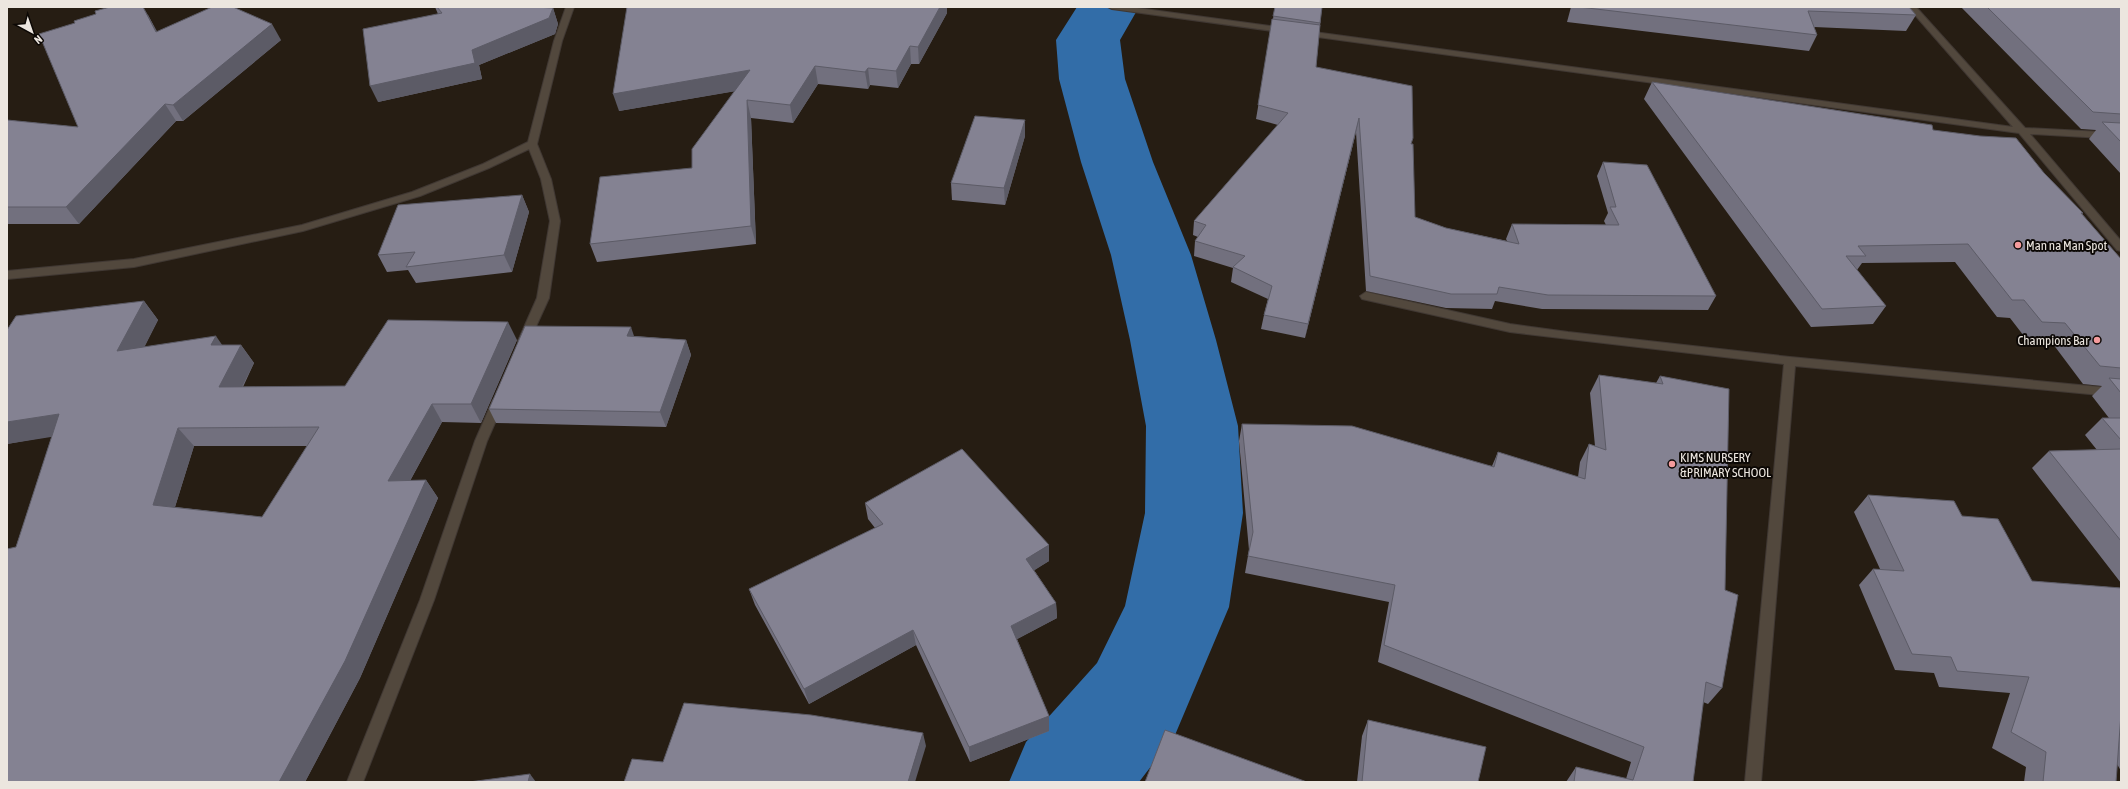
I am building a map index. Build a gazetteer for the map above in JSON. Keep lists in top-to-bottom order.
{
  "places": ["Man na Man Spot", "Champions Bar", "KIMS NURSERY &PRIMARY SCHOOL"],
  "north": "bottom right"
}
